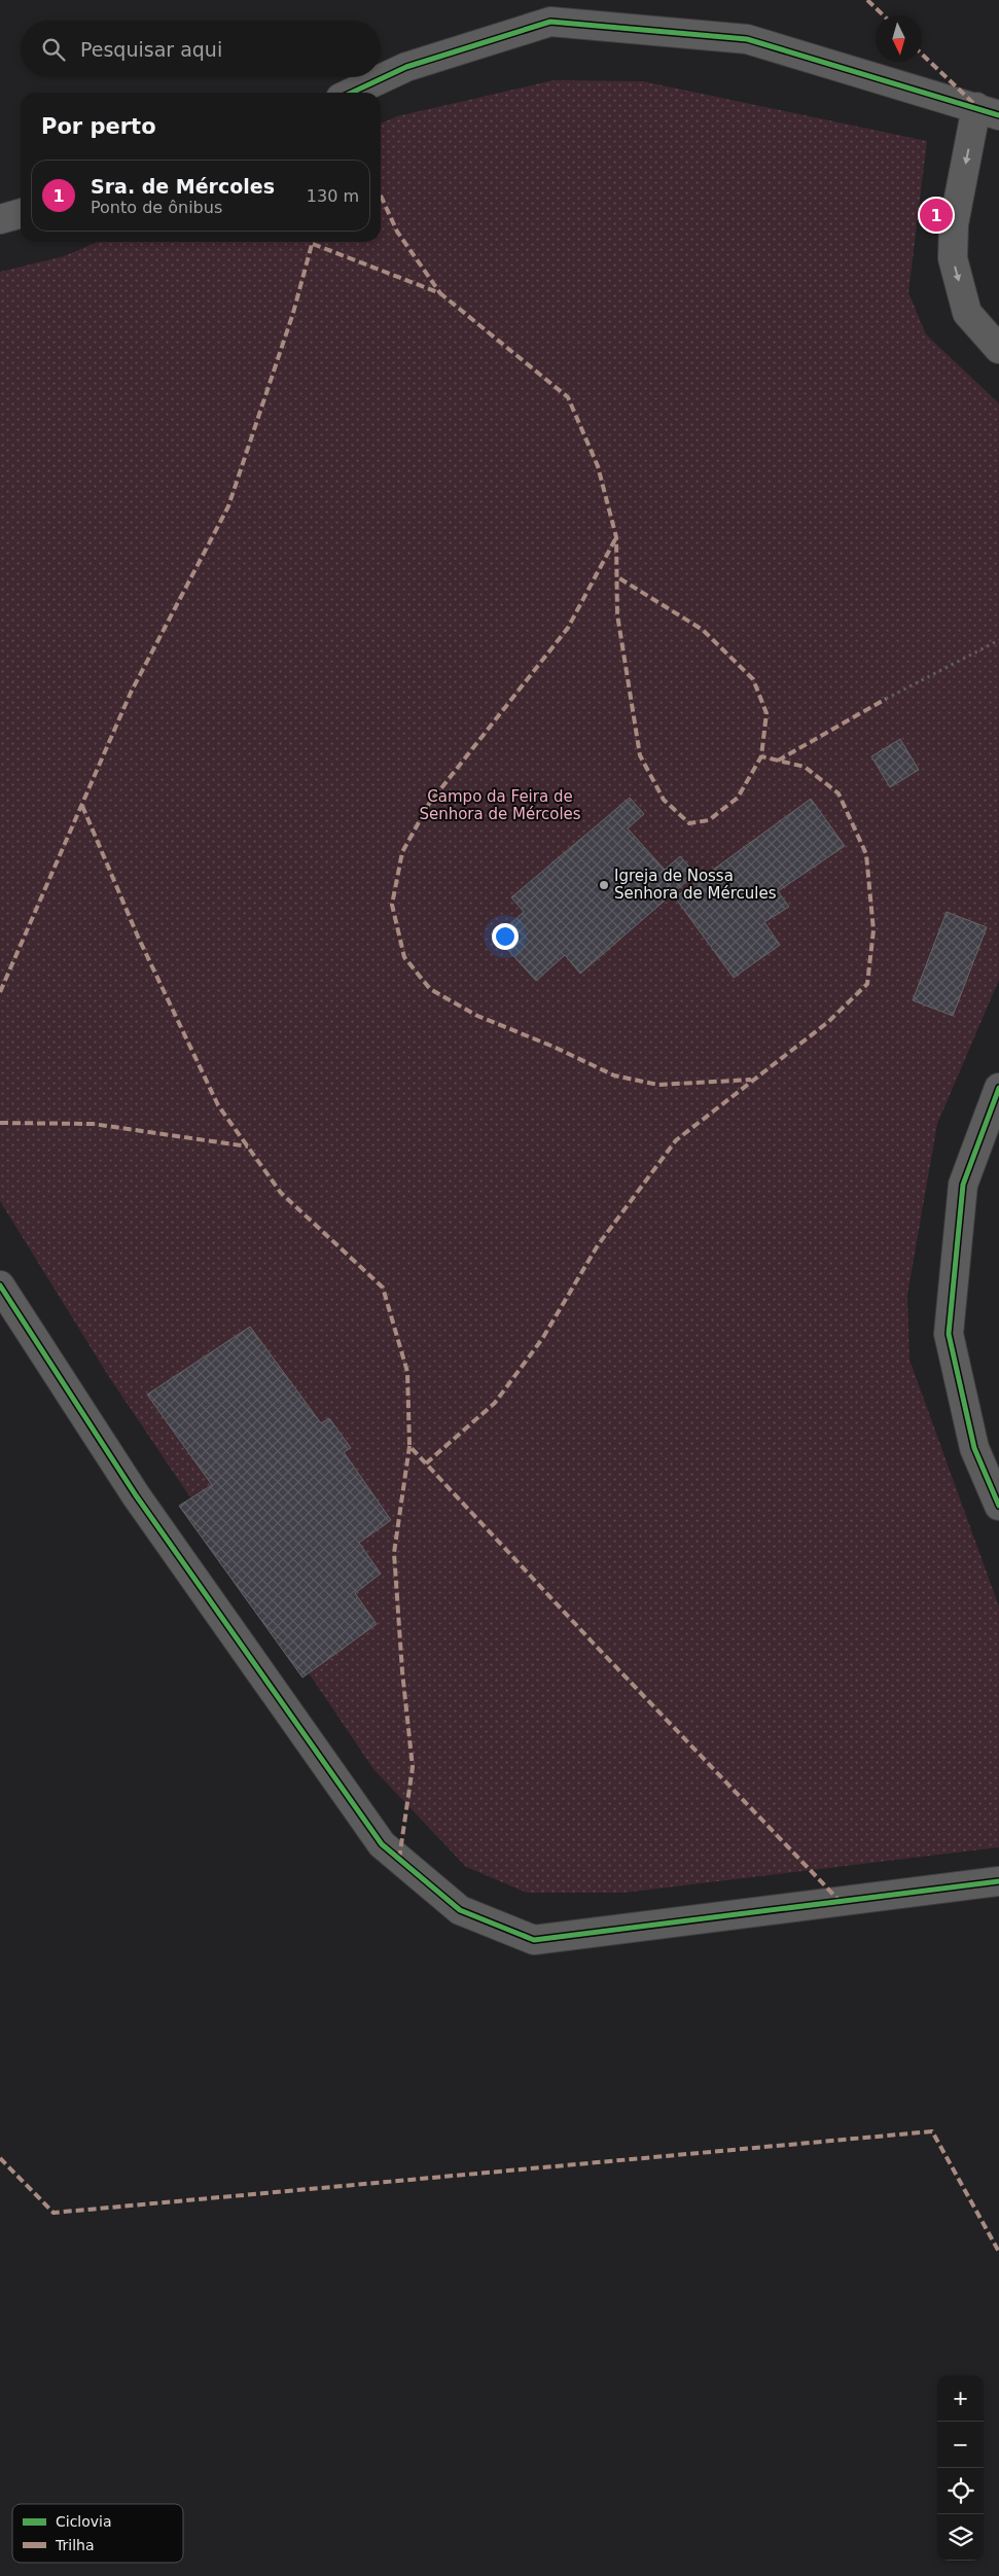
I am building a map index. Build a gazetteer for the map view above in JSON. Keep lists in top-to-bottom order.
{
  "parks": ["Campo da Feira de Senhora de Mércoles"],
  "places": ["Igreja de Nossa Senhora de Mércules"],
  "legend": ["Ciclovia", "Trilha"],
  "north": "bottom",
  "page": {
    "search": "Pesquisar aqui",
    "heading": "Por perto",
    "list": [
      {
        "mark": "1",
        "name": "Sra. de Mércoles",
        "note": "Ponto de ônibus",
        "value": "130 m"
      }
    ],
    "pins": "1",
    "map_buttons": ["+", "−"]
  }
}
